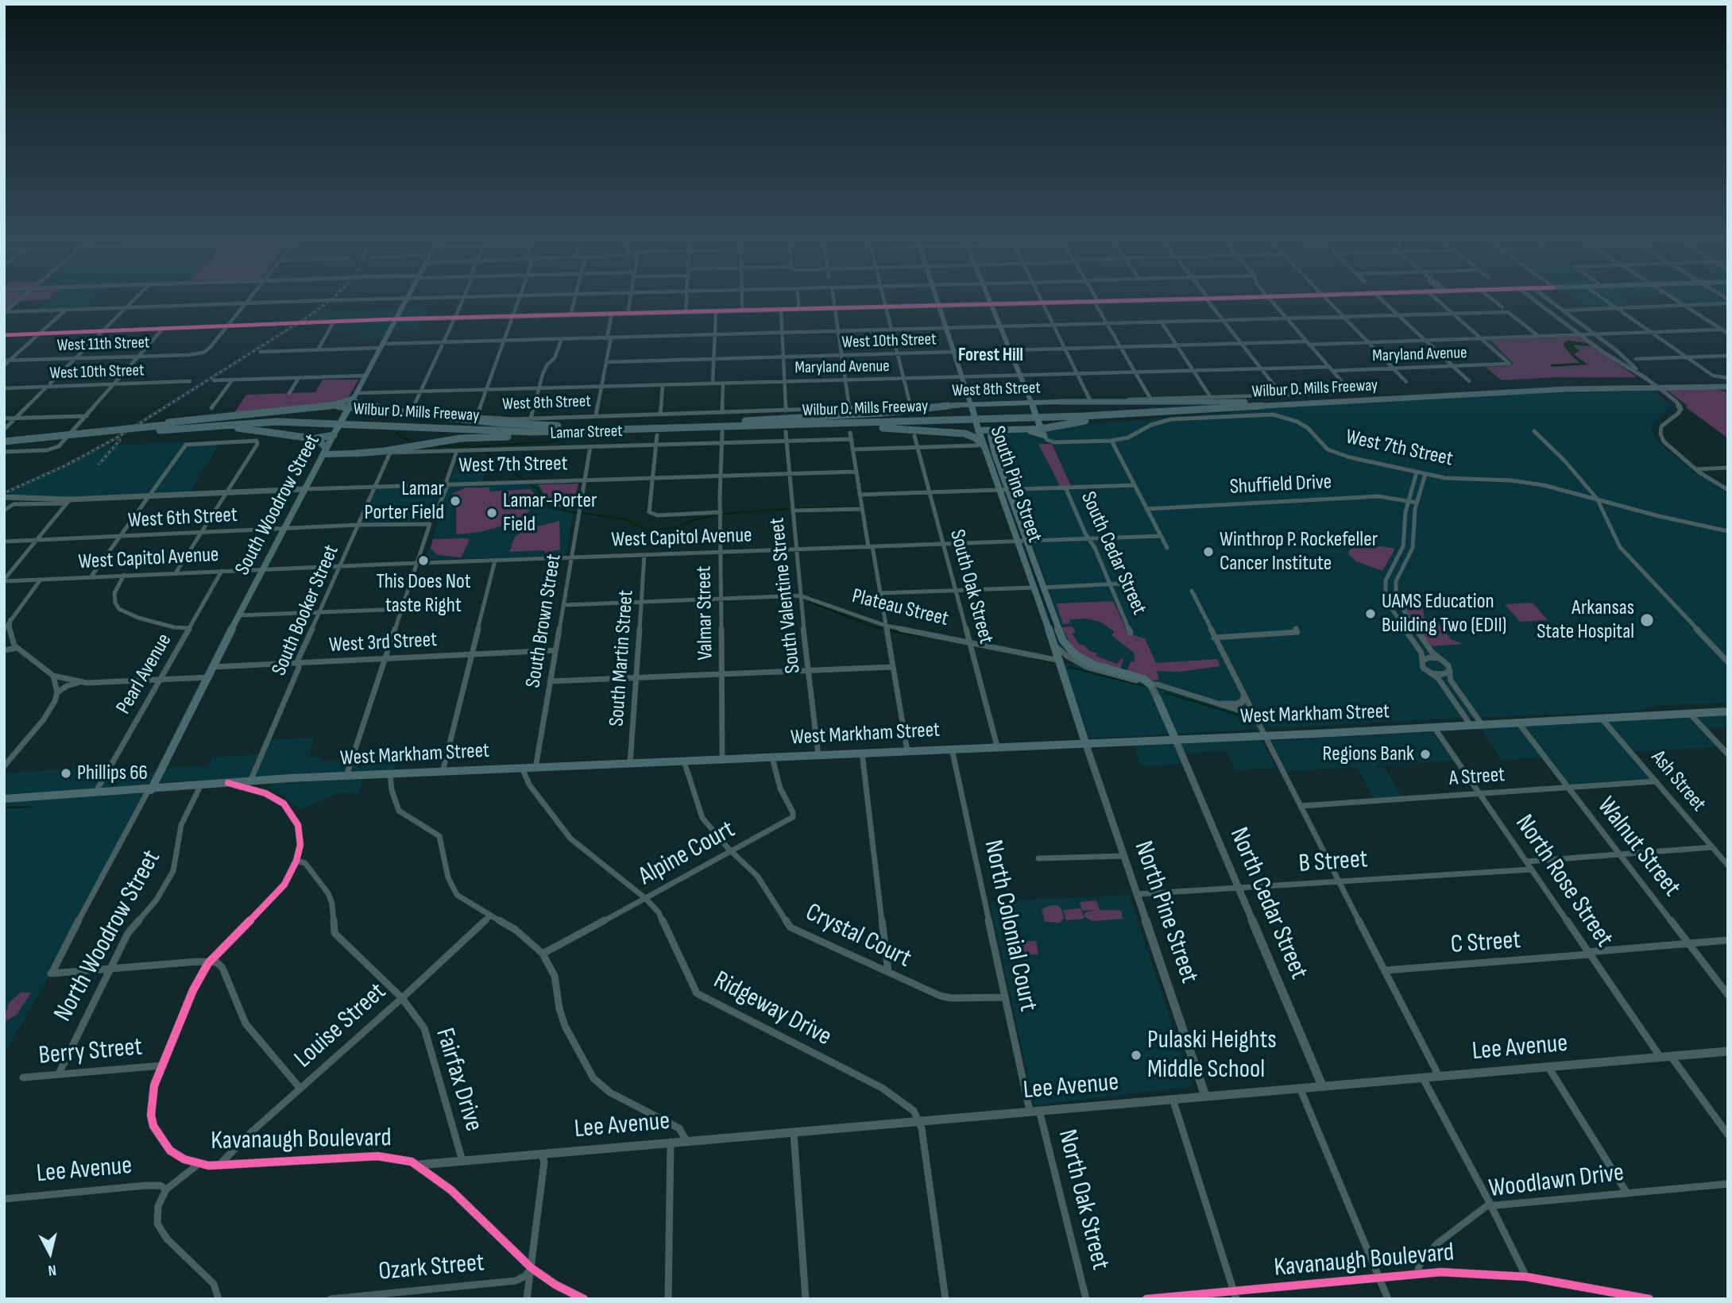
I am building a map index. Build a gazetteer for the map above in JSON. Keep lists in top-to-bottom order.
{
  "streets": {
    "highway": ["Wilbur D. Mills Freeway"],
    "main road": [
      "West 8th Street",
      "Lamar Street",
      "South Pine Street",
      "South Woodrow Street",
      "West Markham Street"
    ],
    "street": [
      "West 10th Street",
      "West 11th Street",
      "Maryland Avenue",
      "West 7th Street",
      "Shuffield Drive",
      "West 6th Street",
      "West Capitol Avenue",
      "South Cedar Street",
      "South Oak Street",
      "South Valentine Street",
      "Plateau Street",
      "South Booker Street",
      "Valmar Street",
      "South Brown Street",
      "West 3rd Street",
      "South Martin Street",
      "Pearl Avenue",
      "A Street",
      "Ash Street",
      "Walnut Street",
      "Alpine Court",
      "B Street",
      "North Rose Street",
      "North Cedar Street",
      "North Pine Street",
      "North Colonial Court",
      "North Woodrow Street",
      "Crystal Court",
      "C Street",
      "Ridgeway Drive",
      "Louise Street",
      "Lee Avenue",
      "Berry Street",
      "Fairfax Drive",
      "Kavanaugh Boulevard",
      "Woodlawn Drive",
      "North Oak Street",
      "Ozark Street"
    ]
  },
  "crossings": [
    ["West 10th Street", "Maryland Avenue"],
    ["West 10th Street", "South Pine Street"],
    ["Maryland Avenue", "West 8th Street"],
    ["Maryland Avenue", "South Pine Street"],
    ["Maryland Avenue", "South Woodrow Street"],
    ["West 8th Street", "South Pine Street"],
    ["Lamar Street", "South Woodrow Street"],
    ["Lamar Street", "South Valentine Street"],
    ["Lamar Street", "South Booker Street"],
    ["Lamar Street", "Valmar Street"],
    ["Lamar Street", "South Brown Street"],
    ["West 7th Street", "South Woodrow Street"],
    ["West 7th Street", "South Valentine Street"],
    ["West 7th Street", "South Booker Street"],
    ["West 7th Street", "Valmar Street"],
    ["West 7th Street", "South Brown Street"],
    ["South Pine Street", "West Capitol Avenue"],
    ["South Pine Street", "Plateau Street"],
    ["South Pine Street", "West Markham Street"],
    ["South Pine Street", "North Pine Street"],
    ["South Woodrow Street", "West 6th Street"],
    ["South Woodrow Street", "West Capitol Avenue"],
    ["South Woodrow Street", "West 3rd Street"],
    ["South Woodrow Street", "West Markham Street"],
    ["South Woodrow Street", "North Woodrow Street"],
    ["West 6th Street", "West Capitol Avenue"],
    ["West 6th Street", "South Booker Street"],
    ["West Capitol Avenue", "South Cedar Street"],
    ["West Capitol Avenue", "South Oak Street"],
    ["West Capitol Avenue", "South Valentine Street"],
    ["West Capitol Avenue", "South Booker Street"],
    ["West Capitol Avenue", "Valmar Street"],
    ["West Capitol Avenue", "South Brown Street"],
    ["West Capitol Avenue", "South Martin Street"],
    ["West Capitol Avenue", "Pearl Avenue"],
    ["South Oak Street", "Plateau Street"],
    ["South Oak Street", "West Markham Street"],
    ["South Valentine Street", "Plateau Street"],
    ["South Valentine Street", "West Markham Street"],
    ["South Booker Street", "West 3rd Street"],
    ["South Booker Street", "West Markham Street"],
    ["Valmar Street", "West Markham Street"],
    ["South Brown Street", "West 3rd Street"],
    ["South Brown Street", "West Markham Street"],
    ["South Martin Street", "West Markham Street"],
    ["Pearl Avenue", "West Markham Street"],
    ["West Markham Street", "Ash Street"],
    ["West Markham Street", "Walnut Street"],
    ["West Markham Street", "Alpine Court"],
    ["West Markham Street", "North Rose Street"],
    ["West Markham Street", "North Cedar Street"],
    ["West Markham Street", "North Pine Street"],
    ["West Markham Street", "North Colonial Court"],
    ["West Markham Street", "North Woodrow Street"],
    ["West Markham Street", "Crystal Court"],
    ["West Markham Street", "Ridgeway Drive"],
    ["West Markham Street", "Kavanaugh Boulevard"],
    ["A Street", "Ash Street"],
    ["A Street", "Walnut Street"],
    ["A Street", "North Rose Street"],
    ["Walnut Street", "C Street"],
    ["Alpine Court", "Crystal Court"],
    ["Alpine Court", "Ridgeway Drive"],
    ["B Street", "North Rose Street"],
    ["B Street", "North Cedar Street"],
    ["B Street", "North Pine Street"],
    ["North Rose Street", "C Street"],
    ["North Rose Street", "Lee Avenue"],
    ["North Cedar Street", "Lee Avenue"],
    ["North Pine Street", "Lee Avenue"],
    ["North Colonial Court", "Crystal Court"],
    ["North Colonial Court", "Lee Avenue"],
    ["North Colonial Court", "North Oak Street"],
    ["North Woodrow Street", "Berry Street"],
    ["Ridgeway Drive", "Lee Avenue"],
    ["Louise Street", "Fairfax Drive"],
    ["Louise Street", "Kavanaugh Boulevard"],
    ["Lee Avenue", "Fairfax Drive"],
    ["Lee Avenue", "Kavanaugh Boulevard"],
    ["Lee Avenue", "North Oak Street"],
    ["Berry Street", "Kavanaugh Boulevard"],
    ["Fairfax Drive", "Kavanaugh Boulevard"],
    ["Kavanaugh Boulevard", "Woodlawn Drive"],
    ["Kavanaugh Boulevard", "Ozark Street"]
  ],
  "districts": ["Forest Hill"],
  "places": [
    "Lamar Porter Field",
    "Lamar-Porter Field",
    "Winthrop P. Rockefeller Cancer Institute",
    "This Does Not taste Right",
    "UAMS Education Building Two (EDII)",
    "Arkansas State Hospital",
    "Regions Bank",
    "Phillips 66",
    "Pulaski Heights Middle School"
  ],
  "north": "bottom"
}
